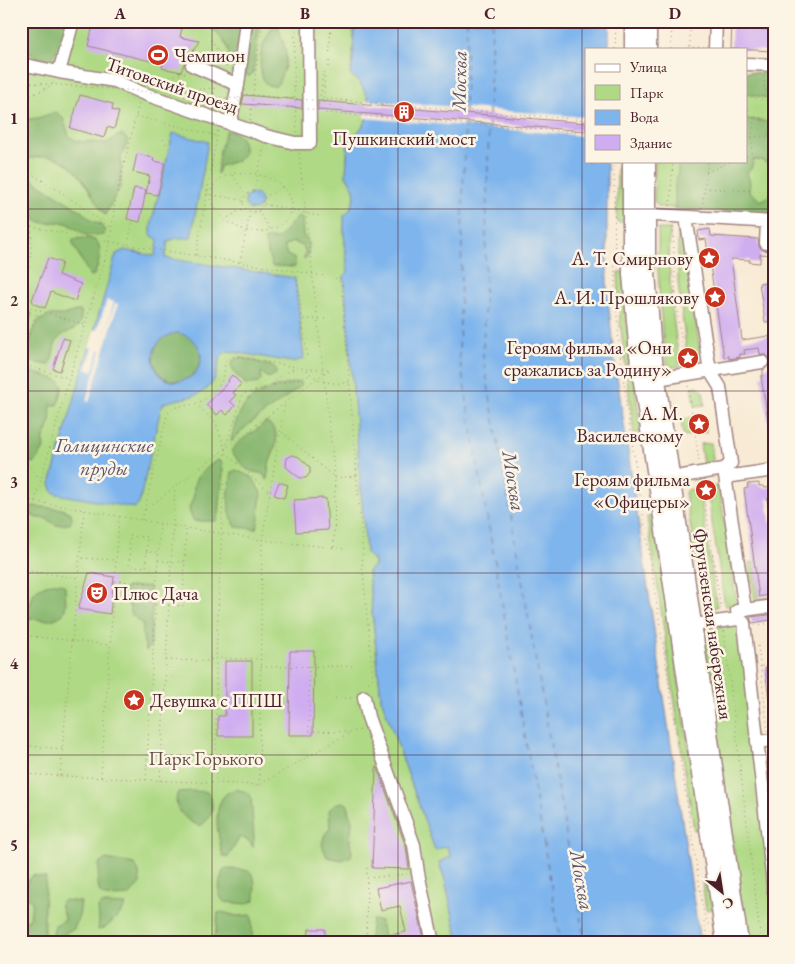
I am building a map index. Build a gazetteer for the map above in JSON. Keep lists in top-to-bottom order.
{
  "streets": {
    "main road": ["Фрунзенская набережная"],
    "street": ["Титовский проезд"]
  },
  "water": ["Москва", "Голицинские пруды"],
  "parks": ["Парк Горького"],
  "places": {
    "sports": ["Чемпион"],
    "building": ["Пушкинский мост"],
    "place": [
      "А. Т. Смирнову",
      "А. И. Прошлякову",
      "Героям фильма «Они сражались за Родину»",
      "А. М. Василевскому",
      "Героям фильма «Офицеры»",
      "Девушка с ППШ"
    ],
    "theatre": ["Плюс Дача"]
  },
  "legend": [
    "Улица",
    "Парк",
    "Вода",
    "Здание"
  ],
  "north": "bottom right",
  "grid": {
    "columns": [
      "A",
      "B",
      "C",
      "D"
    ],
    "rows": [
      "1",
      "2",
      "3",
      "4",
      "5"
    ]
  }
}
